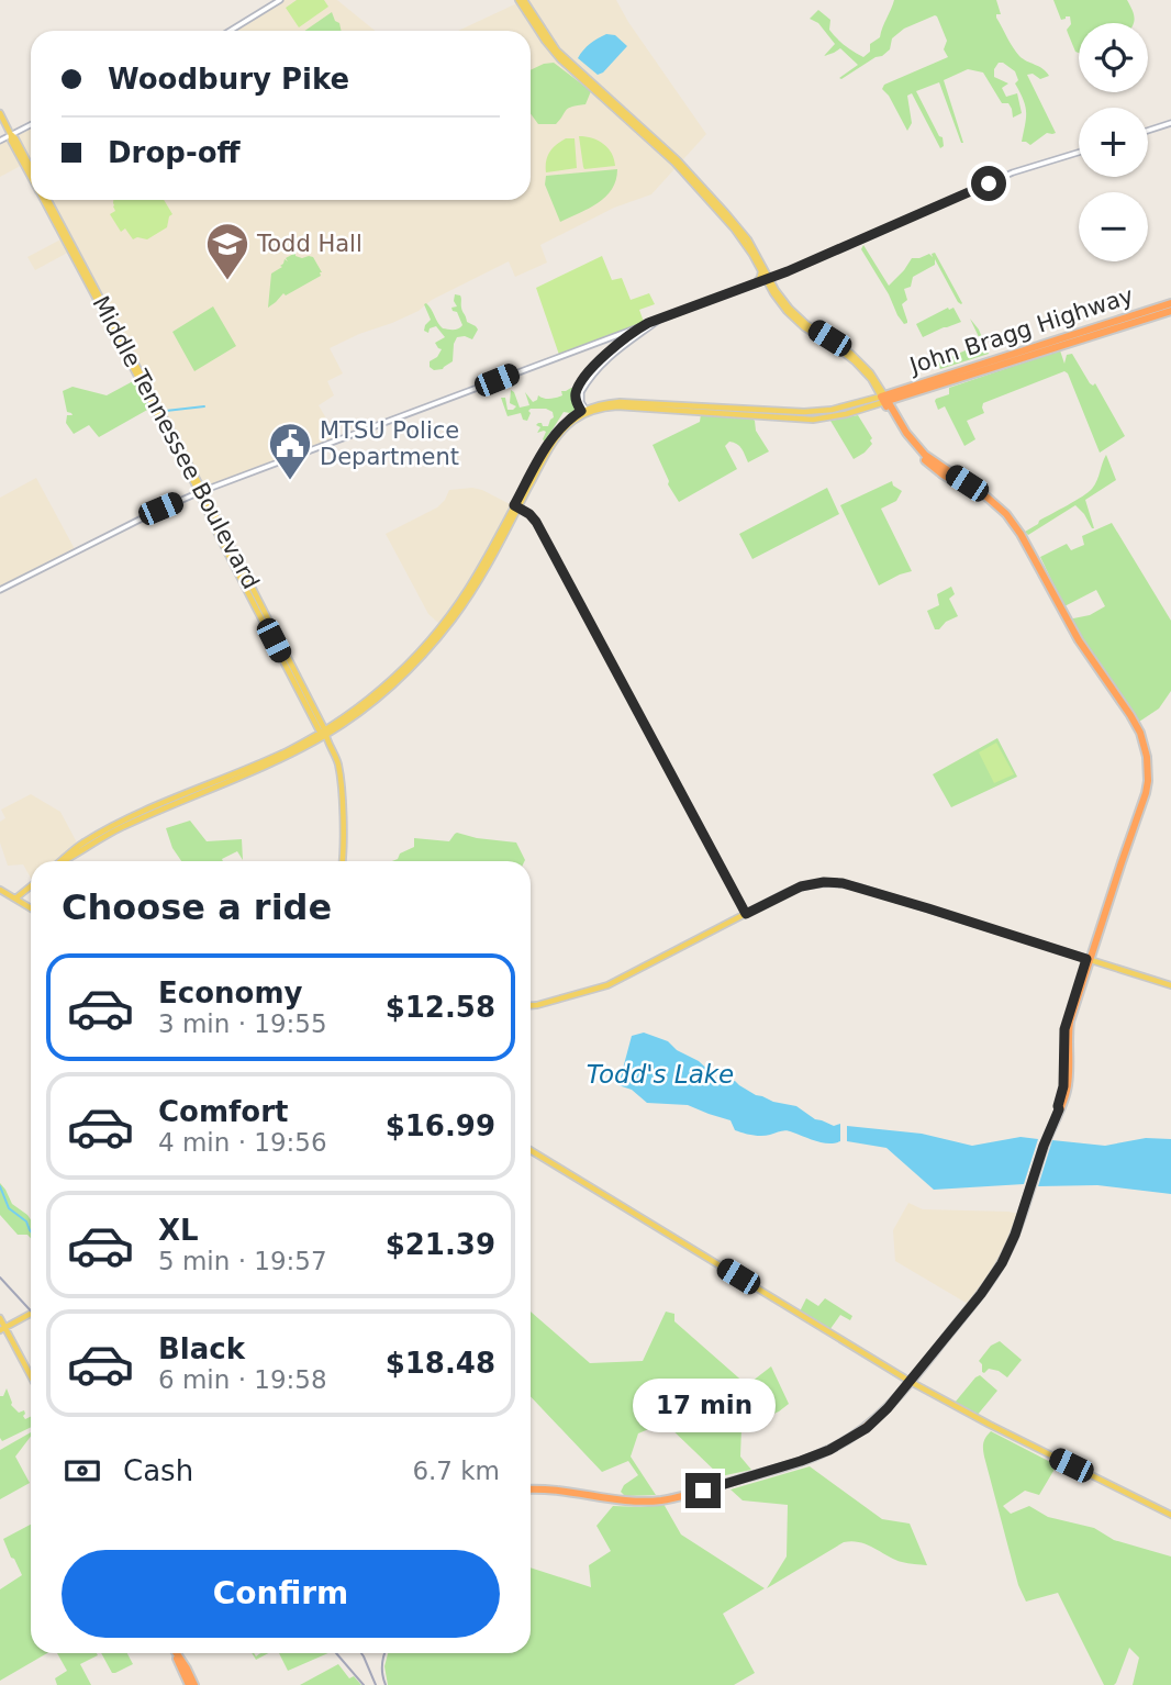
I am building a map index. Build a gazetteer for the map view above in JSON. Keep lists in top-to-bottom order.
{
  "streets": {
    "highway": ["John Bragg Highway"],
    "main road": ["Middle Tennessee Boulevard"]
  },
  "water": ["Todd's Lake"],
  "places": {
    "school or university": ["Todd Hall"],
    "public building": ["MTSU Police Department"]
  },
  "page": {
    "map_buttons": ["+", "−"],
    "banner": ["Woodbury Pike", "Drop-off"],
    "heading": "Choose a ride",
    "list": [
      {
        "name": "Economy",
        "note": "3 min · 19:55",
        "value": "$12.58"
      },
      {
        "name": "Comfort",
        "note": "4 min · 19:56",
        "value": "$16.99"
      },
      {
        "name": "XL",
        "note": "5 min · 19:57",
        "value": "$21.39"
      },
      {
        "name": "Black",
        "note": "6 min · 19:58",
        "value": "$18.48"
      }
    ],
    "bubble": "17 min",
    "pay": ["Cash", "6.7 km"],
    "buttons": "Confirm"
  }
}
